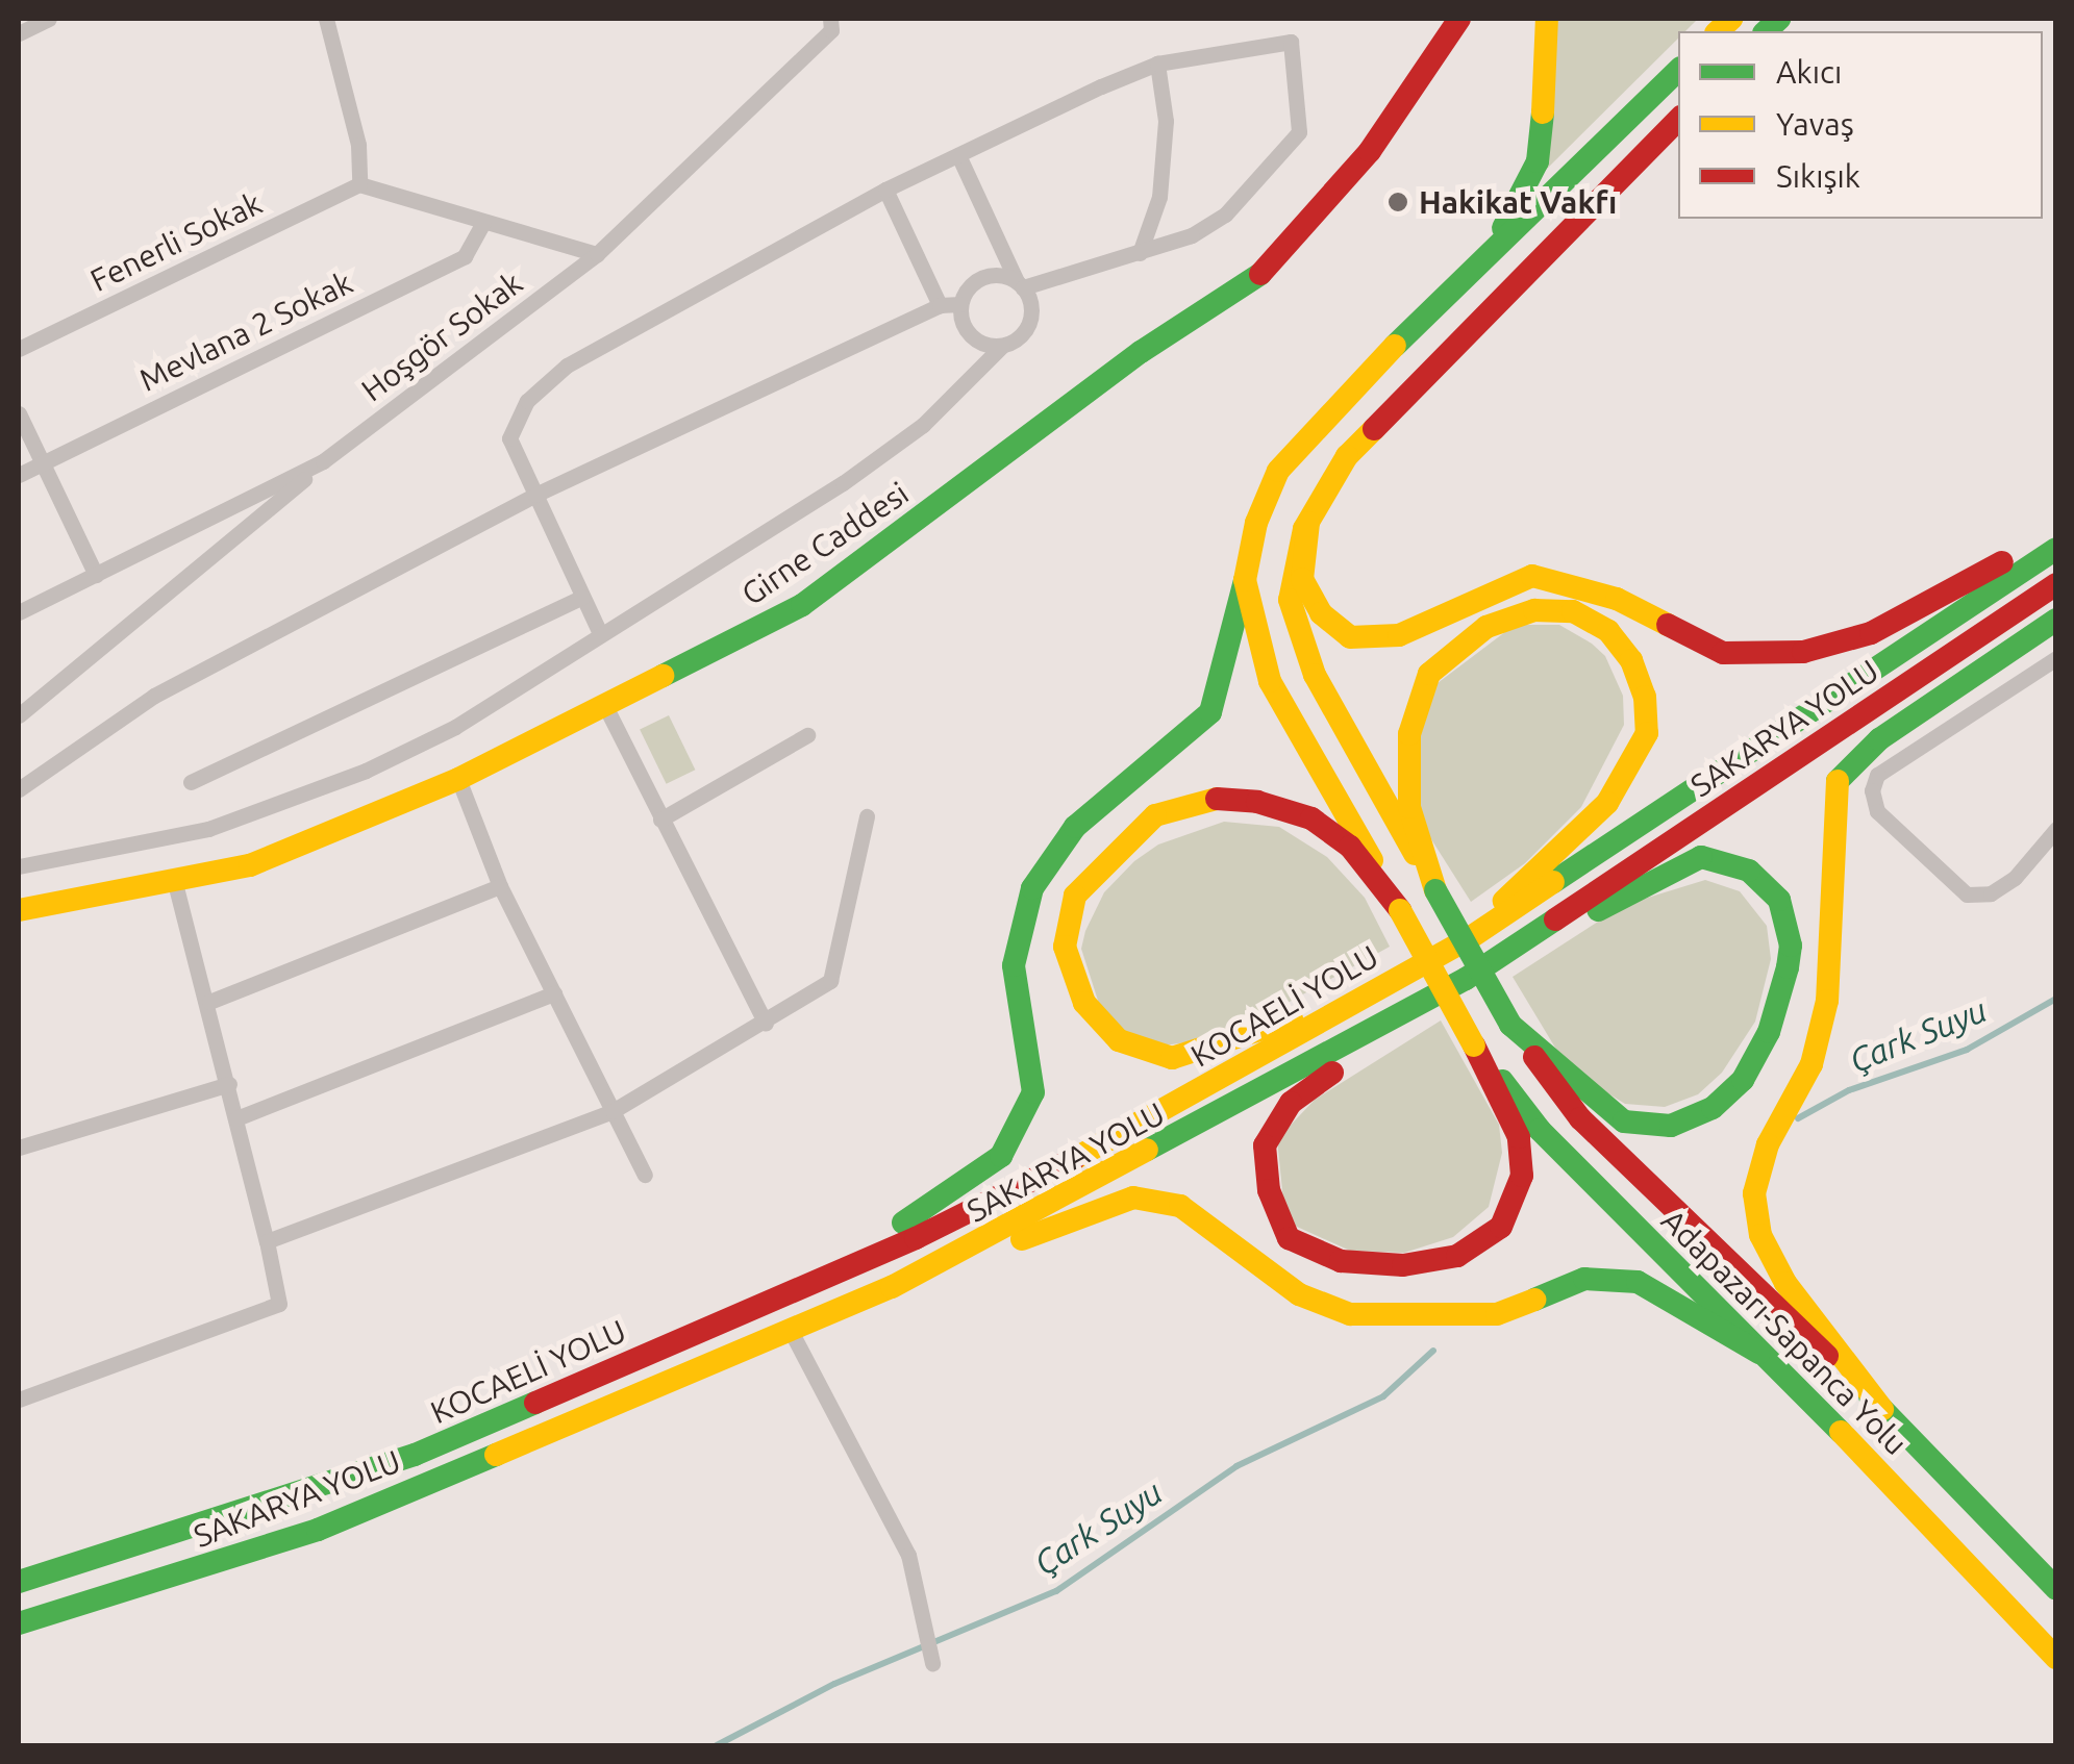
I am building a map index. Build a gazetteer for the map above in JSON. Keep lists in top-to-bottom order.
{
  "streets": {
    "main road": [
      "Girne Caddesi",
      "SAKARYA YOLU",
      "KOCAELİ YOLU",
      "Adapazarı-Sapanca Yolu"
    ],
    "street": ["Fenerli Sokak", "Mevlana 2 Sokak", "Hoşgör Sokak"]
  },
  "water": ["Çark Suyu"],
  "places": ["Hakikat Vakfı"],
  "legend": ["Akıcı", "Yavaş", "Sıkışık"]
}
